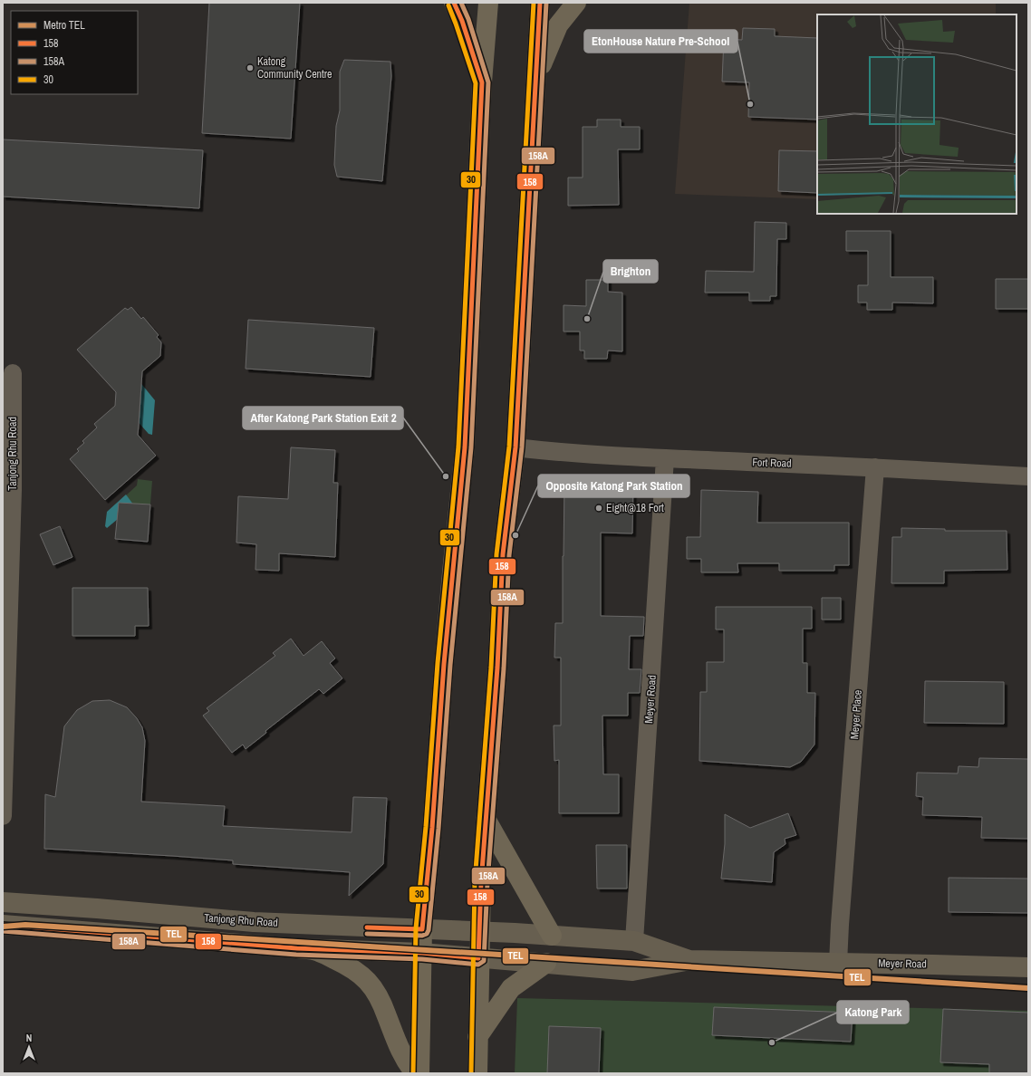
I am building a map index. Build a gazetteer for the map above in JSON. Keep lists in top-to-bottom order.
{
  "streets": {
    "street": [
      "Tanjong Rhu Road",
      "Fort Road",
      "Meyer Road",
      "Meyer Place"
    ]
  },
  "crossings": [
    ["Tanjong Rhu Road", "Meyer Road"],
    ["Fort Road", "Meyer Road"],
    ["Fort Road", "Meyer Place"],
    ["Meyer Road", "Meyer Place"]
  ],
  "places": [
    "Katong Community Centre",
    "EtonHouse Nature Pre-School",
    "Brighton",
    "After Katong Park Station Exit 2",
    "Eight@18 Fort",
    "Opposite Katong Park Station",
    "Katong Park"
  ],
  "lines": [
    "transit line 158",
    "transit line 158A",
    "transit line 30",
    "metro line TEL"
  ],
  "legend": [
    "Metro TEL",
    "158",
    "158A",
    "30"
  ],
  "north": "top"
}
